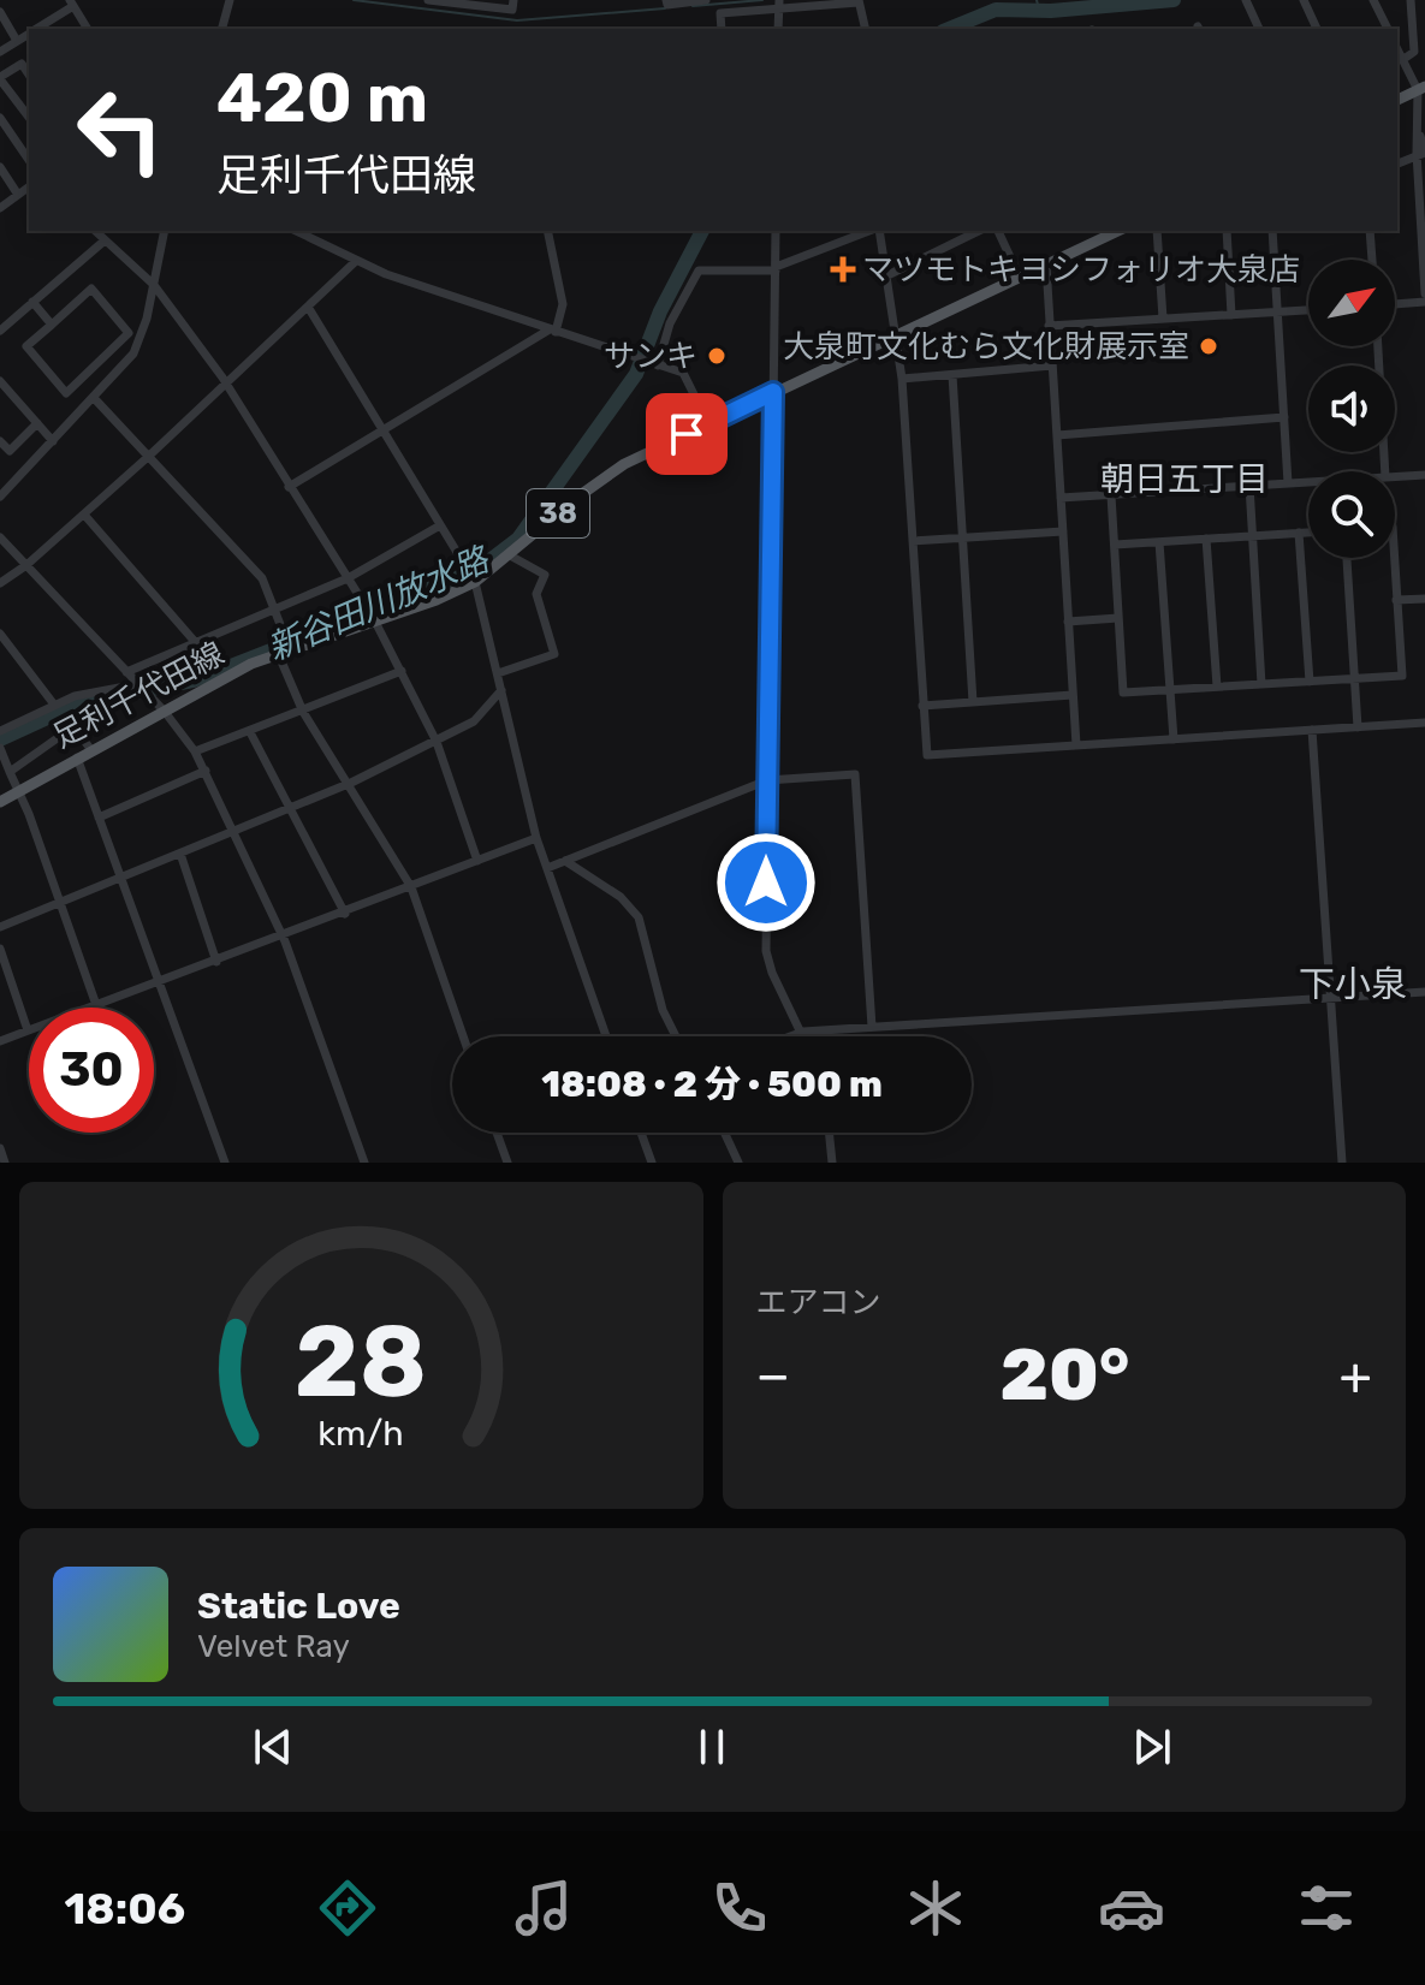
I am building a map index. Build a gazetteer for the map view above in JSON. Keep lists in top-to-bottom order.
{
  "streets": {
    "main road": ["38", "足利千代田線"]
  },
  "districts": ["朝日五丁目", "下小泉"],
  "water": ["新谷田川放水路"],
  "places": {
    "health": ["マツモトキヨシフォリオ大泉店"],
    "other": ["大泉町文化むら文化財展示室", "サンキ"]
  },
  "north": "top right",
  "page": {
    "turn": ["420 m", "足利千代田線"],
    "limit": "30",
    "trip": "18:08 · 2 分 · 500 m",
    "tile": "エアコン",
    "heat": ["−", "20°", "+"],
    "song": ["Static Love", "Velvet Ray"],
    "tabs": "18:06",
    "gauge": ["28", "km/h"]
  }
}
